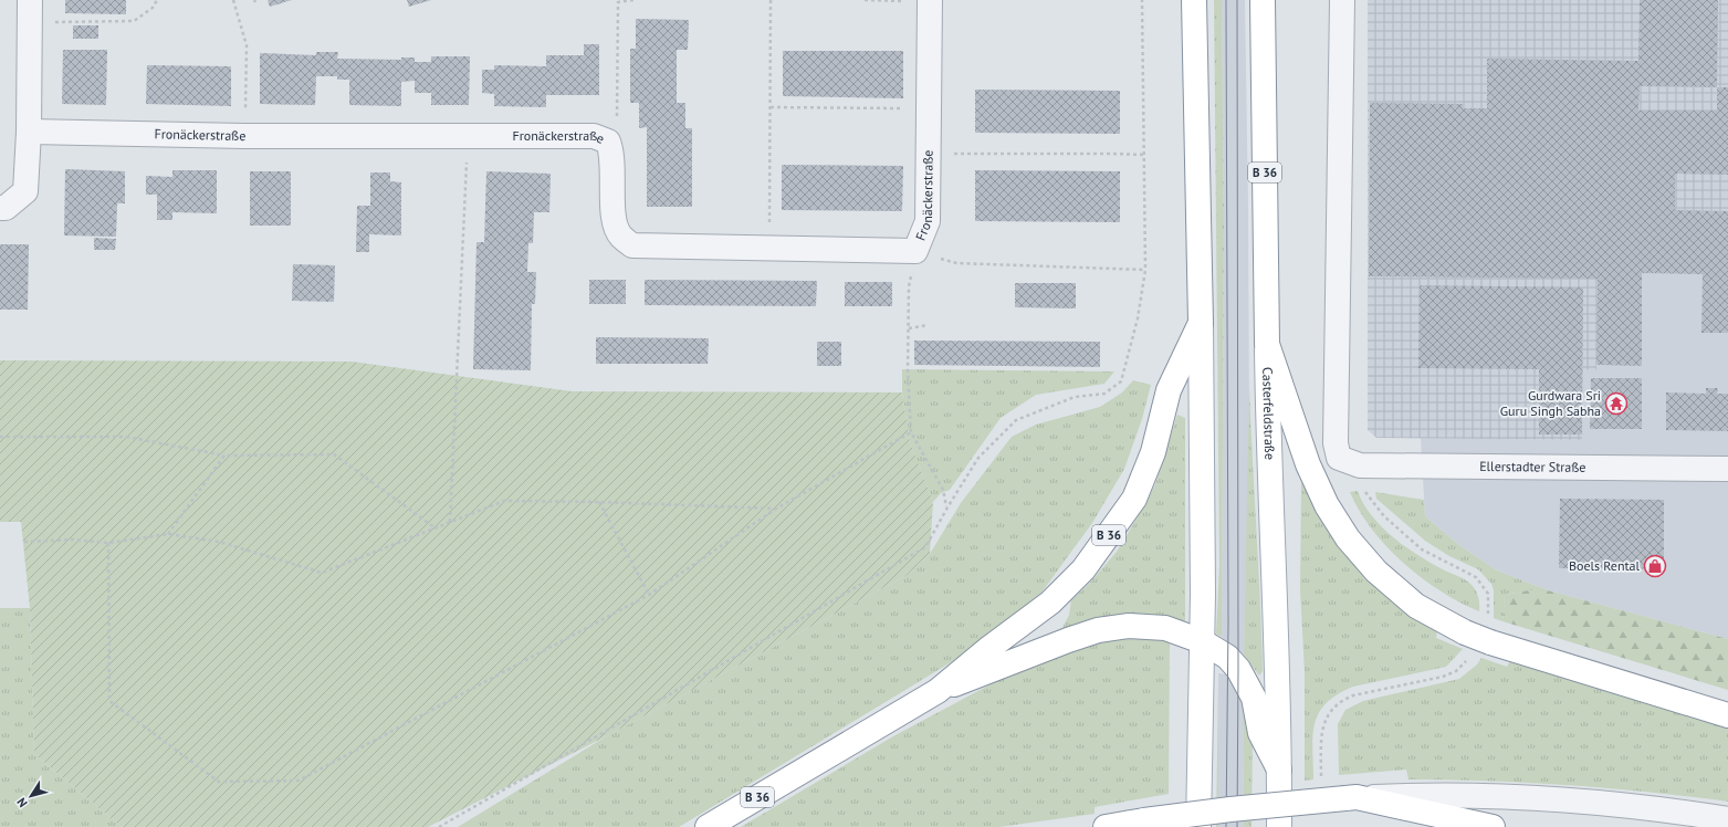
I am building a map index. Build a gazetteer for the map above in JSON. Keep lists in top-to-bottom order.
{
  "streets": {
    "main road": ["B 36", "Casterfeldstraße"],
    "street": ["Fronäckerstraße", "Ellerstadter Straße"]
  },
  "crossings": [
    ["B 36", "Casterfeldstraße"]
  ],
  "places": {
    "temple": ["Gurdwara Sri Guru Singh Sabha"],
    "shop": ["Boels Rental"]
  },
  "north": "bottom left"
}
